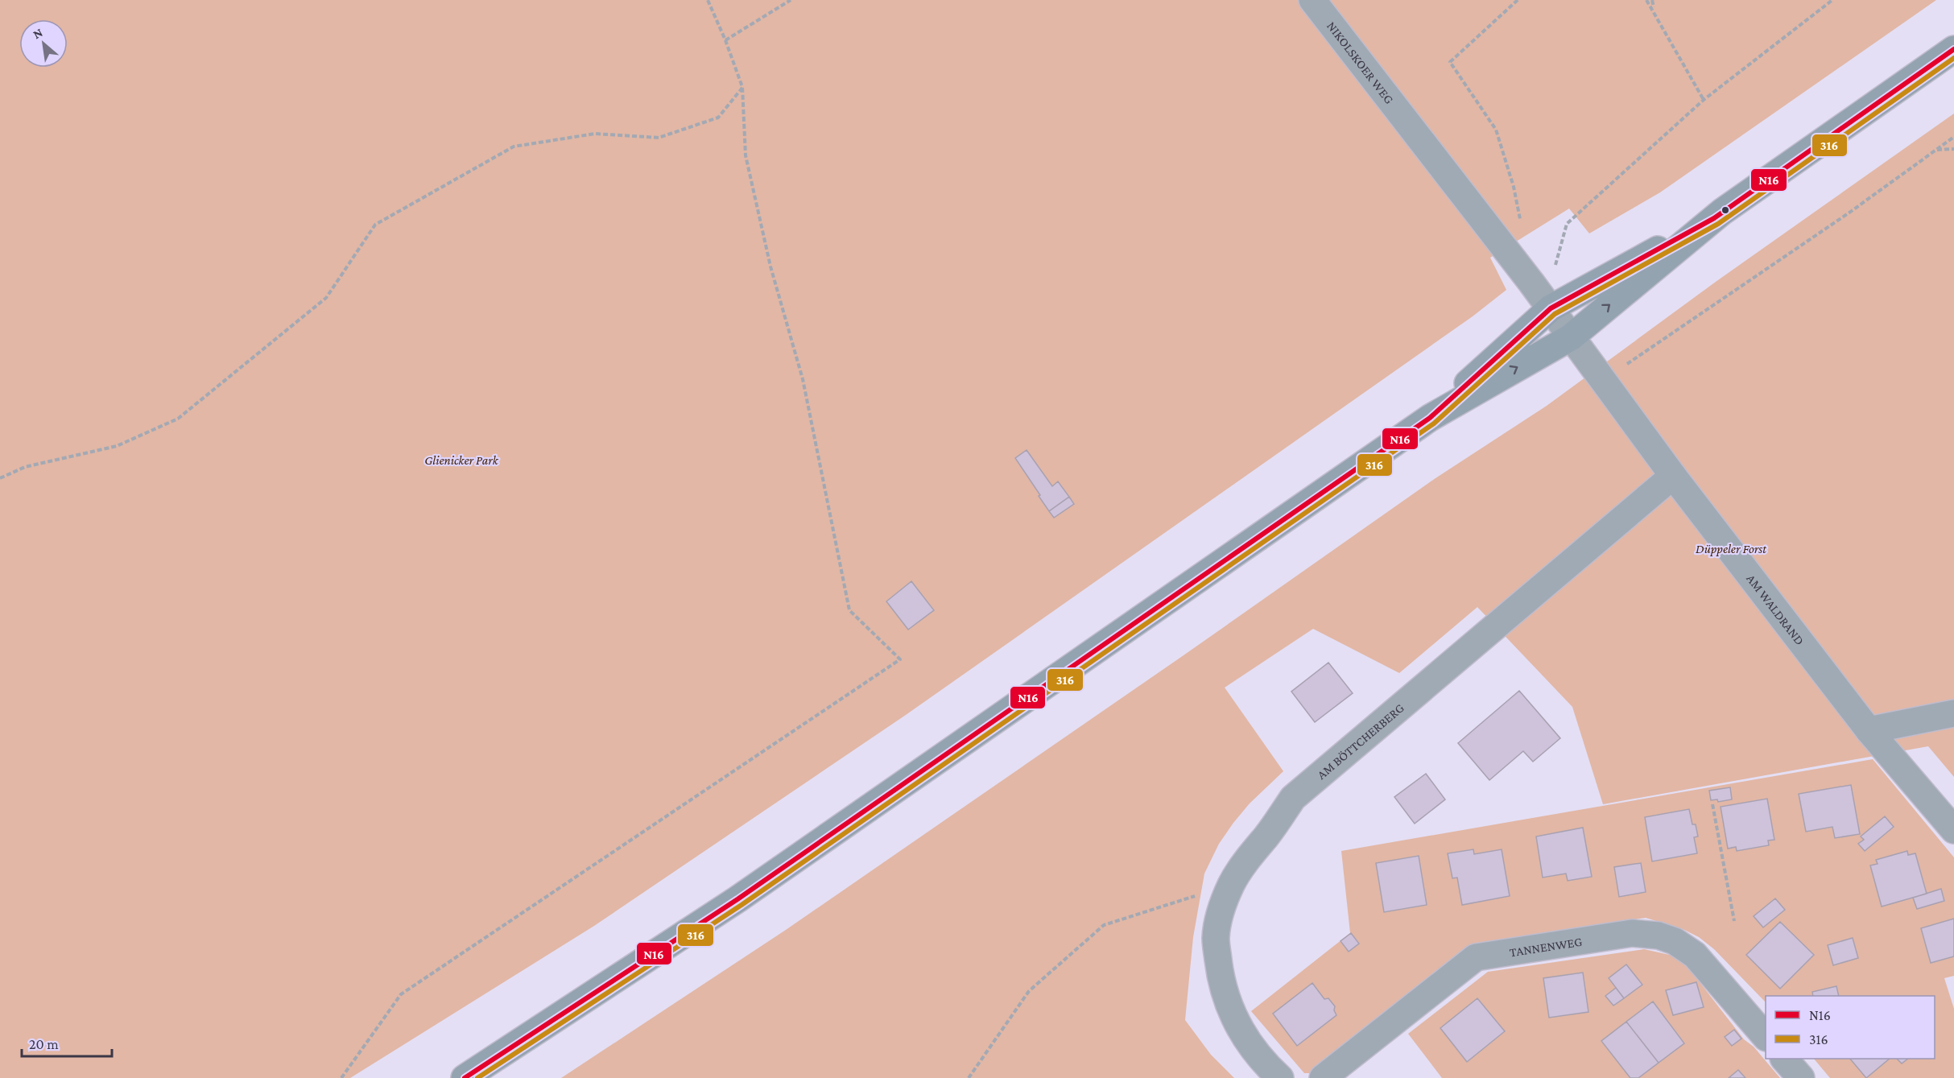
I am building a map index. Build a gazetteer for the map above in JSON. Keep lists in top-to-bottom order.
{
  "streets": {
    "street": [
      "NIKOLSKOER WEG",
      "AM WALDRAND",
      "AM BÖTTCHERBERG",
      "TANNENWEG"
    ]
  },
  "crossings": [
    ["NIKOLSKOER WEG", "AM WALDRAND"],
    ["AM WALDRAND", "AM BÖTTCHERBERG"]
  ],
  "parks": ["Glienicker Park", "Düppeler Forst"],
  "lines": ["transit line N16", "transit line 316"],
  "legend": ["N16", "316"],
  "scale_bar": "20 m",
  "north": "top left"
}
